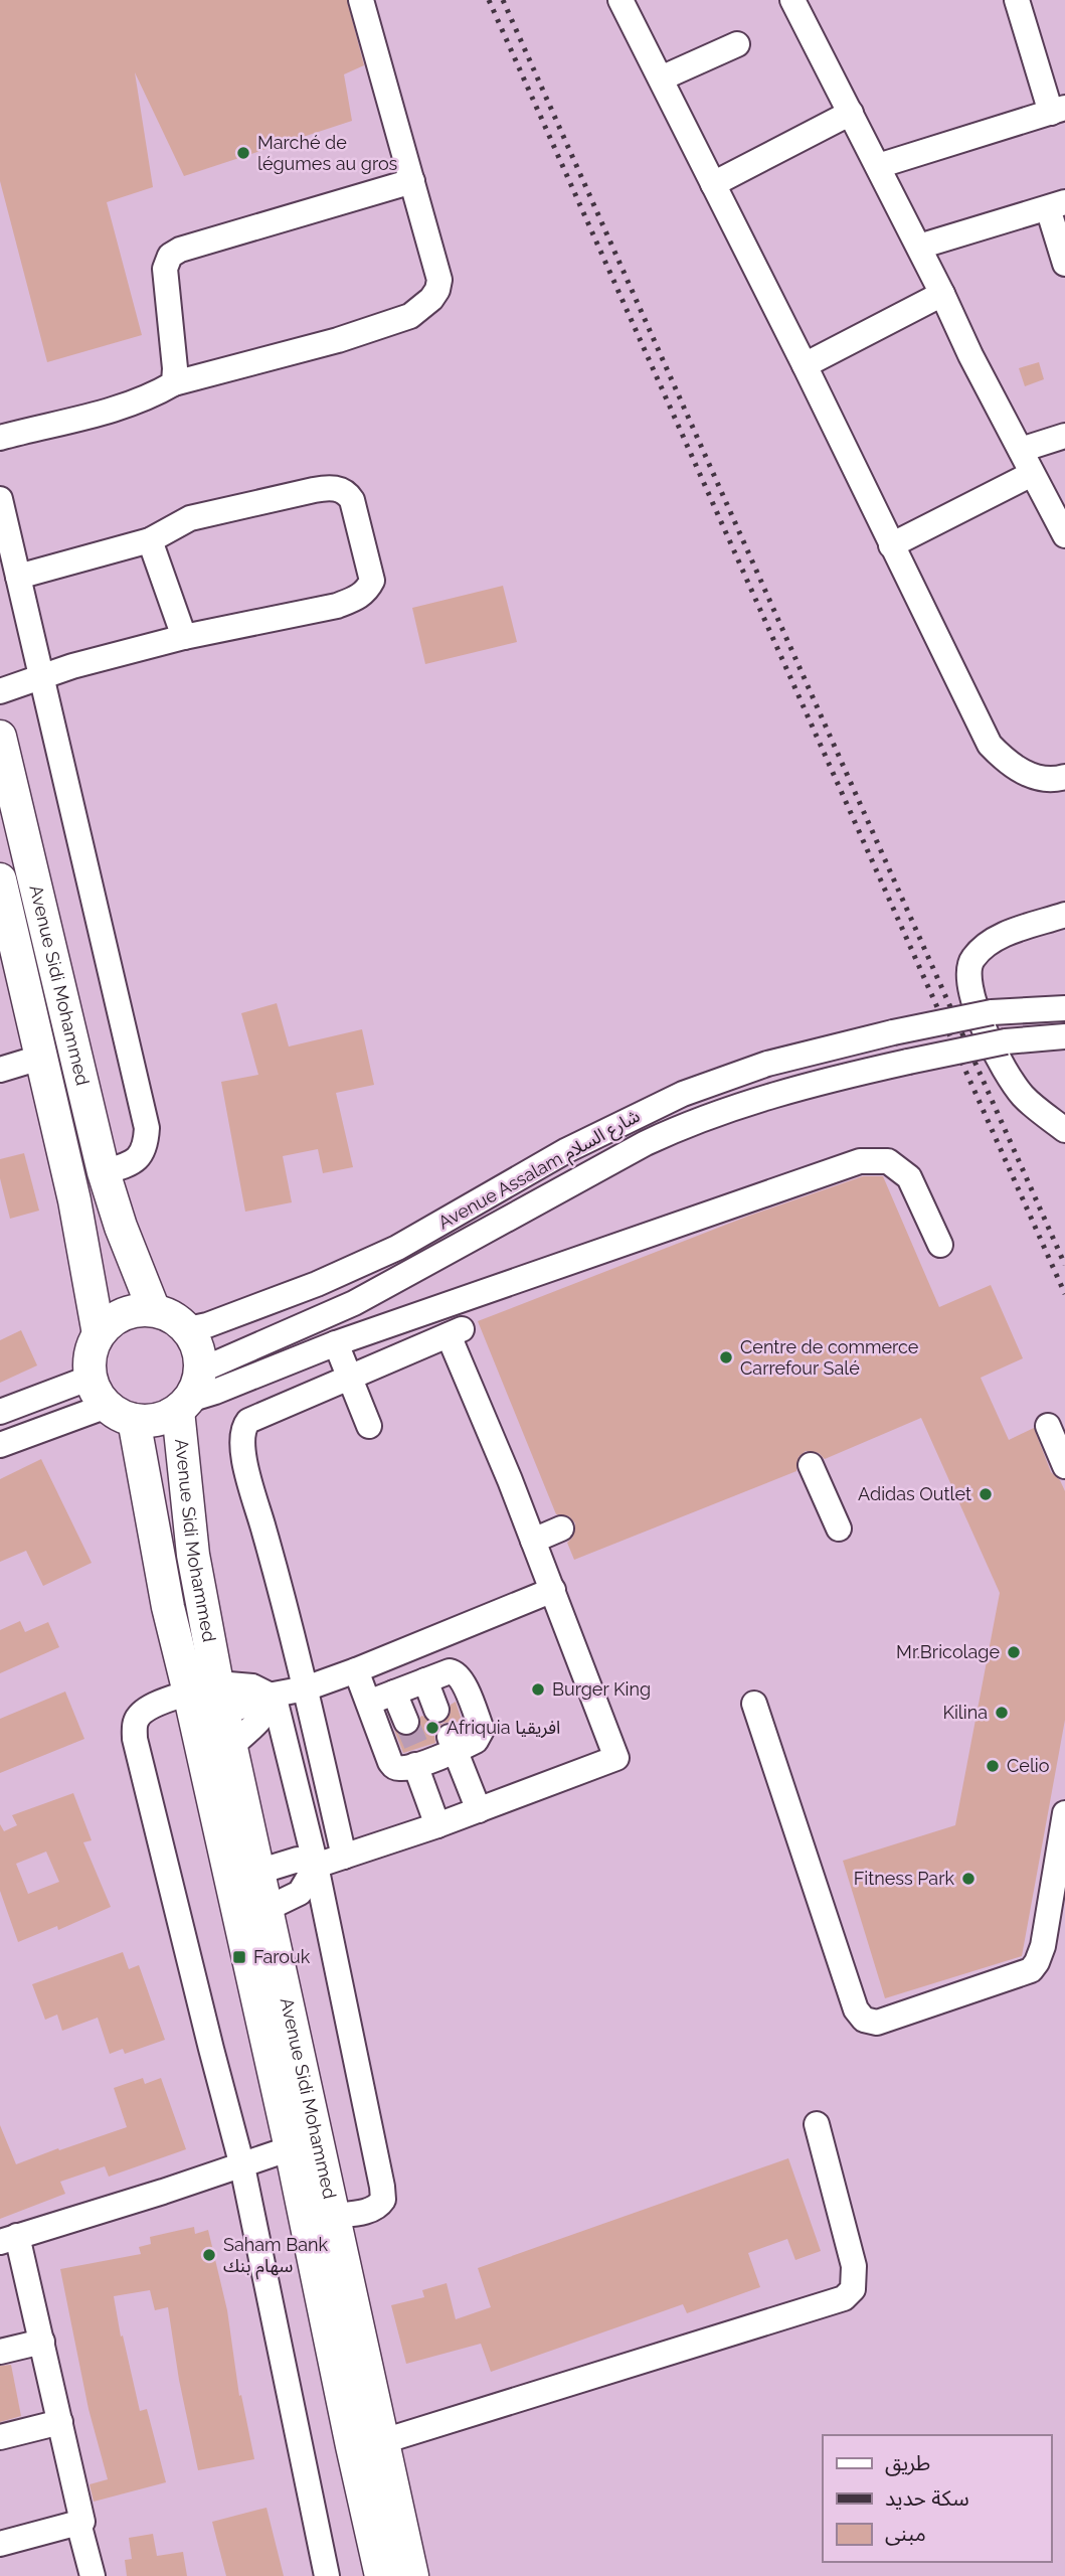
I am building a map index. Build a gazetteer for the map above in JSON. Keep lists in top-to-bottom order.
{
  "streets": {
    "main road": ["Avenue Sidi Mohammed"],
    "street": ["Avenue Assalam شارع السلام"]
  },
  "crossings": [
    ["Avenue Sidi Mohammed", "Avenue Assalam شارع السلام"]
  ],
  "places": {
    "other": [
      "Marché de légumes au gros",
      "Centre de commerce Carrefour Salé",
      "Adidas Outlet",
      "Mr.Bricolage",
      "Burger King",
      "Kilina",
      "Afriquia افريقيا",
      "Celio",
      "Fitness Park",
      "Saham Bank سهام بنك"
    ],
    "transit": ["Farouk"]
  },
  "legend": ["طريق", "سكة حديد", "مبنى"]
}
